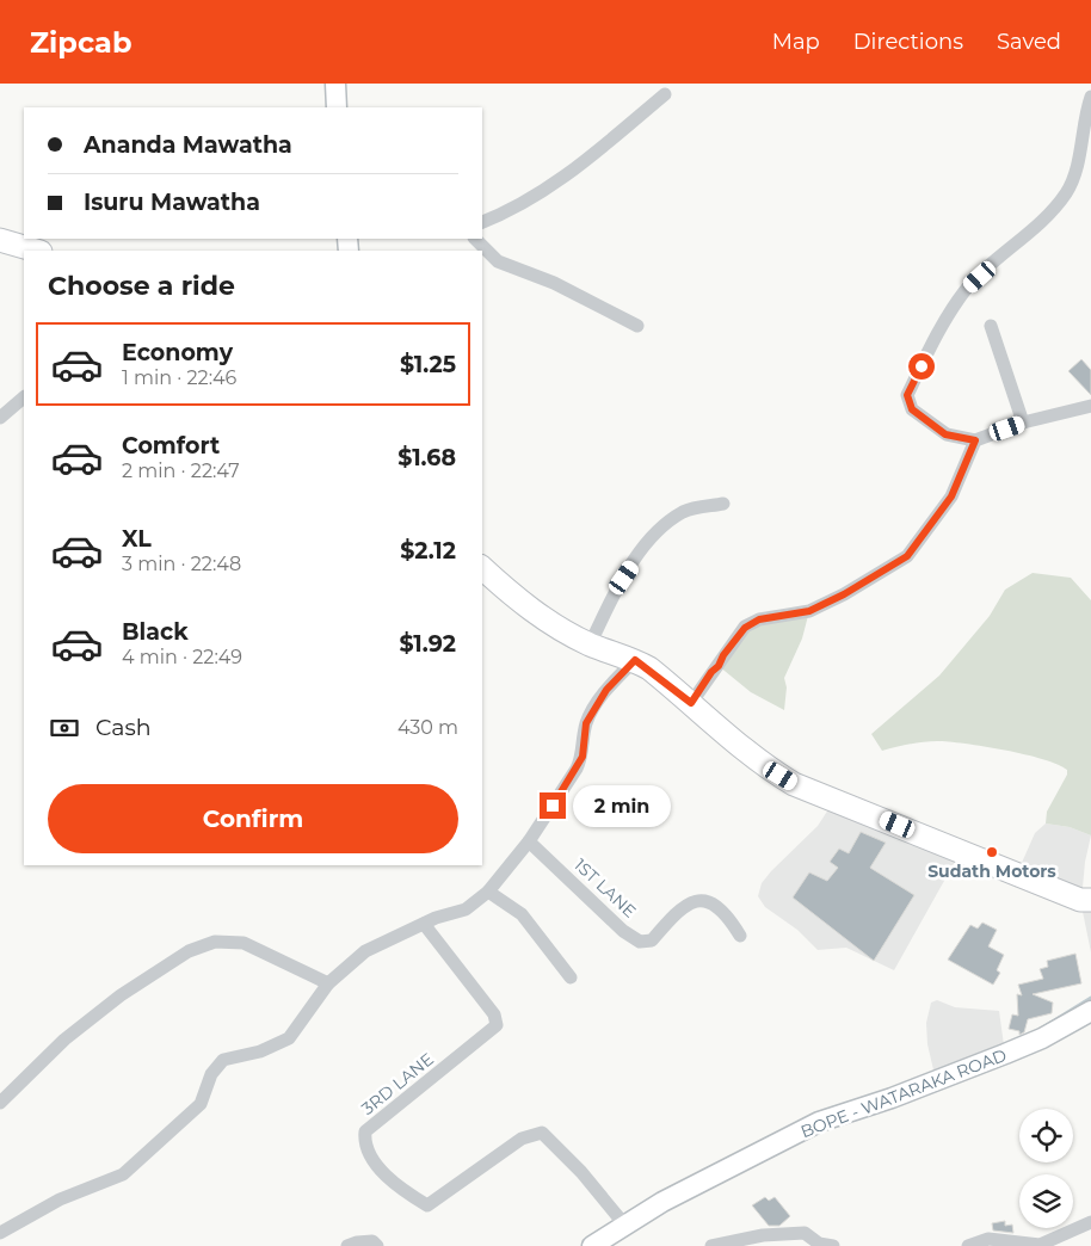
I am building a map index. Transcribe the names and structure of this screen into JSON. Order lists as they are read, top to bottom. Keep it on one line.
{"streets":{"street":["1ST LANE","3RD LANE","BOPE - WATARAKA ROAD"]},"crossings":[["3RD LANE","BOPE - WATARAKA ROAD"]],"places":["Sudath Motors"],"page":{"header":"Zipcab","nav":["Map","Directions","Saved"],"banner":["Ananda Mawatha","Isuru Mawatha"],"heading":"Choose a ride","list":[{"name":"Economy","note":"1 min · 22:46","value":"$1.25"},{"name":"Comfort","note":"2 min · 22:47","value":"$1.68"},{"name":"XL","note":"3 min · 22:48","value":"$2.12"},{"name":"Black","note":"4 min · 22:49","value":"$1.92"}],"pay":["Cash","430 m"],"buttons":"Confirm","bubble":"2 min"}}
